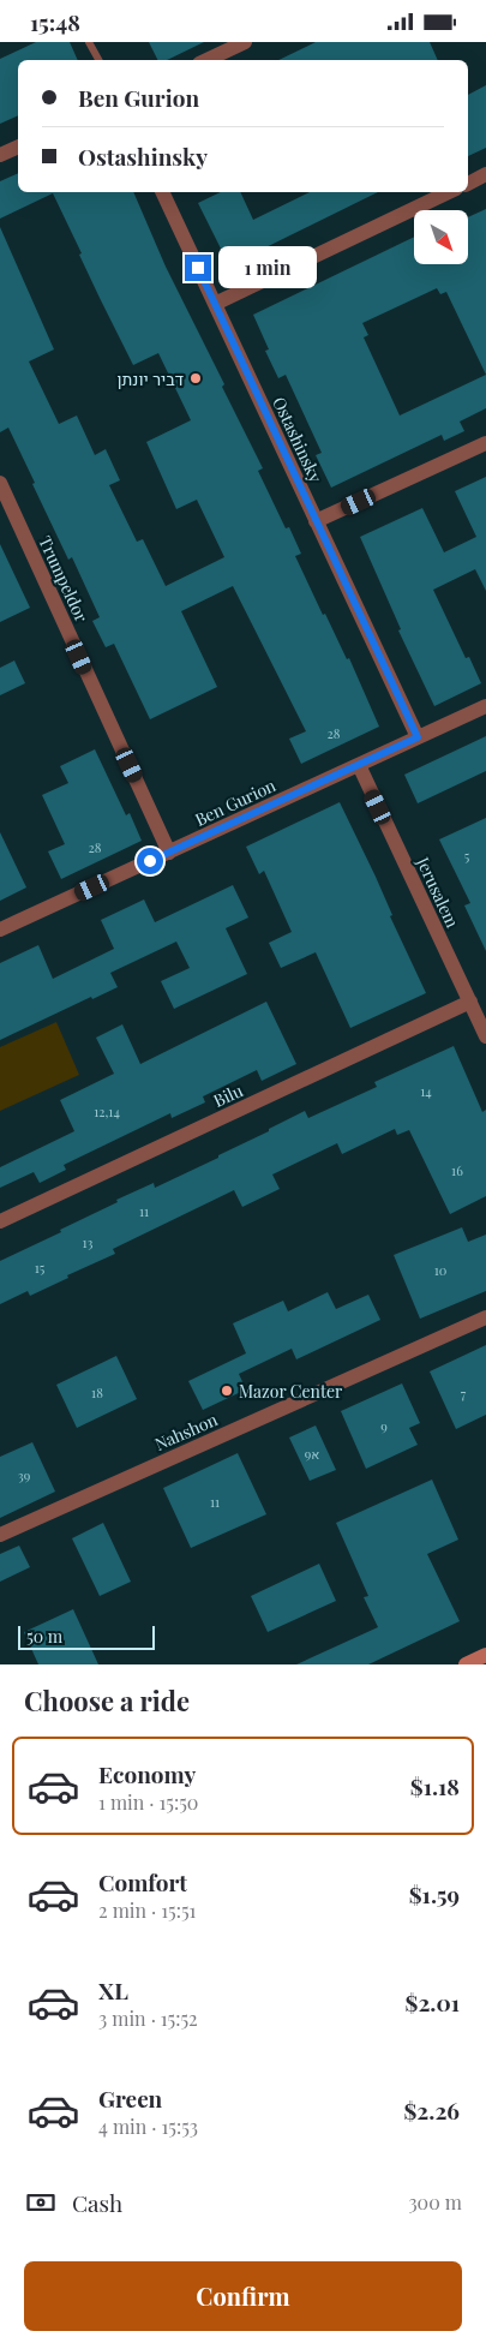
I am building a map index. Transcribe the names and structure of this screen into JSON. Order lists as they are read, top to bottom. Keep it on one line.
{"streets":{"street":["Ostashinsky","Trumpeldor","Ben Gurion","Jerusalem","Bilu","Nahshon"]},"crossings":[["Ostashinsky","Ben Gurion"],["Trumpeldor","Ben Gurion"],["Ben Gurion","Jerusalem"],["Jerusalem","Bilu"]],"places":["דביר יונתן","Mazor Center"],"house_numbers":["28","28","5","14","12,14","16","11","13","15","10","18","7","9","9א","39","11"],"scale_bar":"50 m","north":"bottom right","page":{"status":"15:48","banner":["Ben Gurion","Ostashinsky"],"bubble":"1 min","scale":"50 m","heading":"Choose a ride","list":[{"name":"Economy","note":"1 min · 15:50","value":"$1.18"},{"name":"Comfort","note":"2 min · 15:51","value":"$1.59"},{"name":"XL","note":"3 min · 15:52","value":"$2.01"},{"name":"Green","note":"4 min · 15:53","value":"$2.26"}],"pay":["Cash","300 m"],"buttons":"Confirm"}}
